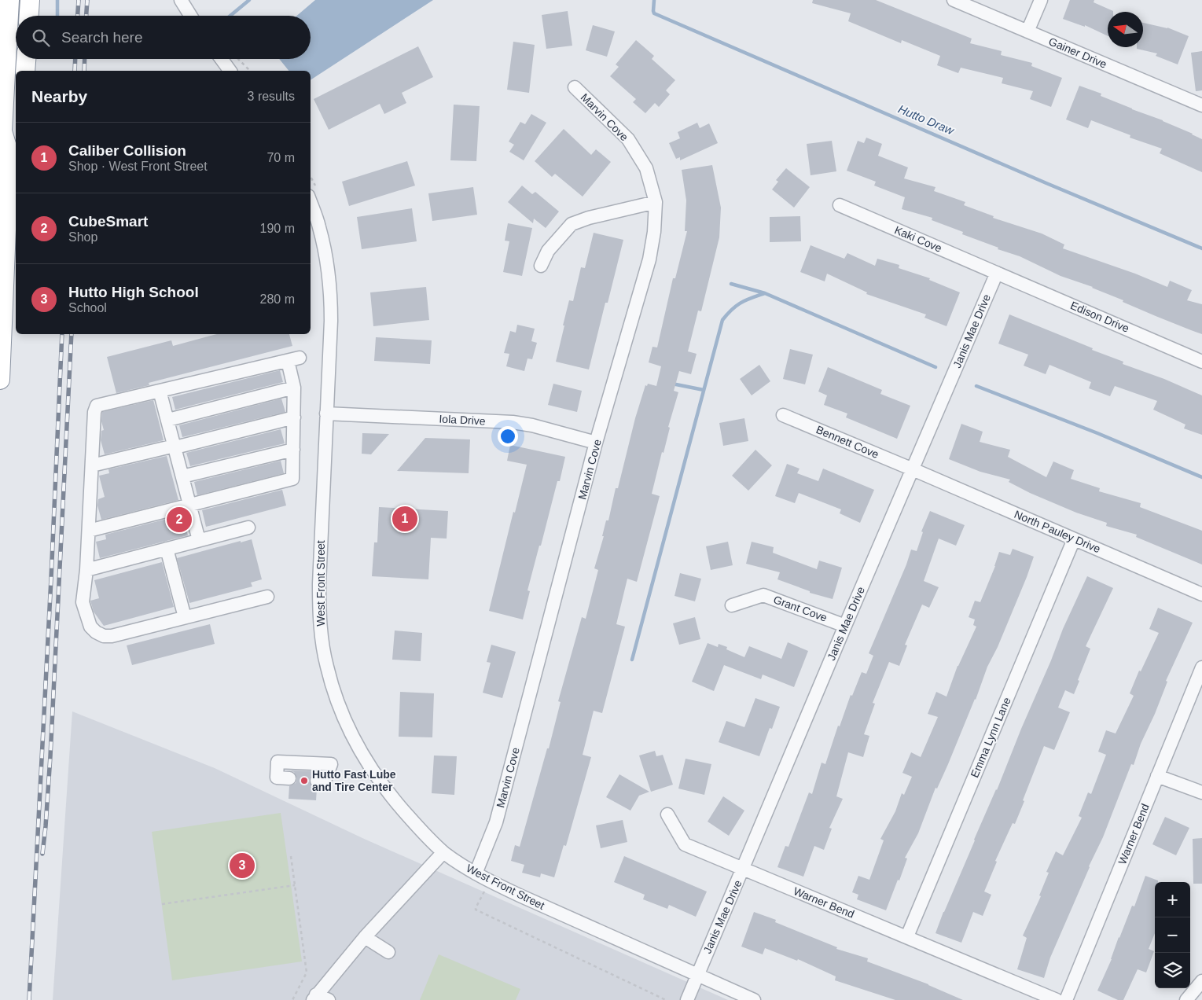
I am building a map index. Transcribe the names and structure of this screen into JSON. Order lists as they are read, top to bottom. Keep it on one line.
{"streets":{"street":["Gainer Drive","Marvin Cove","Kaki Cove","Edison Drive","Janis Mae Drive","Iola Drive","Bennett Cove","North Pauley Drive","West Front Street","Grant Cove","Emma Lynn Lane","Warner Bend"]},"crossings":[["Marvin Cove","Iola Drive"],["Marvin Cove","West Front Street"],["Kaki Cove","Edison Drive"],["Kaki Cove","Janis Mae Drive"],["Edison Drive","Janis Mae Drive"],["Janis Mae Drive","Bennett Cove"],["Janis Mae Drive","North Pauley Drive"],["Janis Mae Drive","West Front Street"],["Janis Mae Drive","Grant Cove"],["Janis Mae Drive","Warner Bend"],["Iola Drive","West Front Street"],["Bennett Cove","North Pauley Drive"],["North Pauley Drive","Emma Lynn Lane"],["Emma Lynn Lane","Warner Bend"]],"water":["Hutto Draw"],"places":["Hutto Fast Lube and Tire Center"],"north":"left","page":{"search":"Search here","heading":["Nearby","3 results"],"list":[{"mark":"1","name":"Caliber Collision","note":"Shop · West Front Street","value":"70 m"},{"mark":"2","name":"CubeSmart","note":"Shop","value":"190 m"},{"mark":"3","name":"Hutto High School","note":"School","value":"280 m"}],"pins":["1","2","3"],"map_buttons":["+","−"]}}
